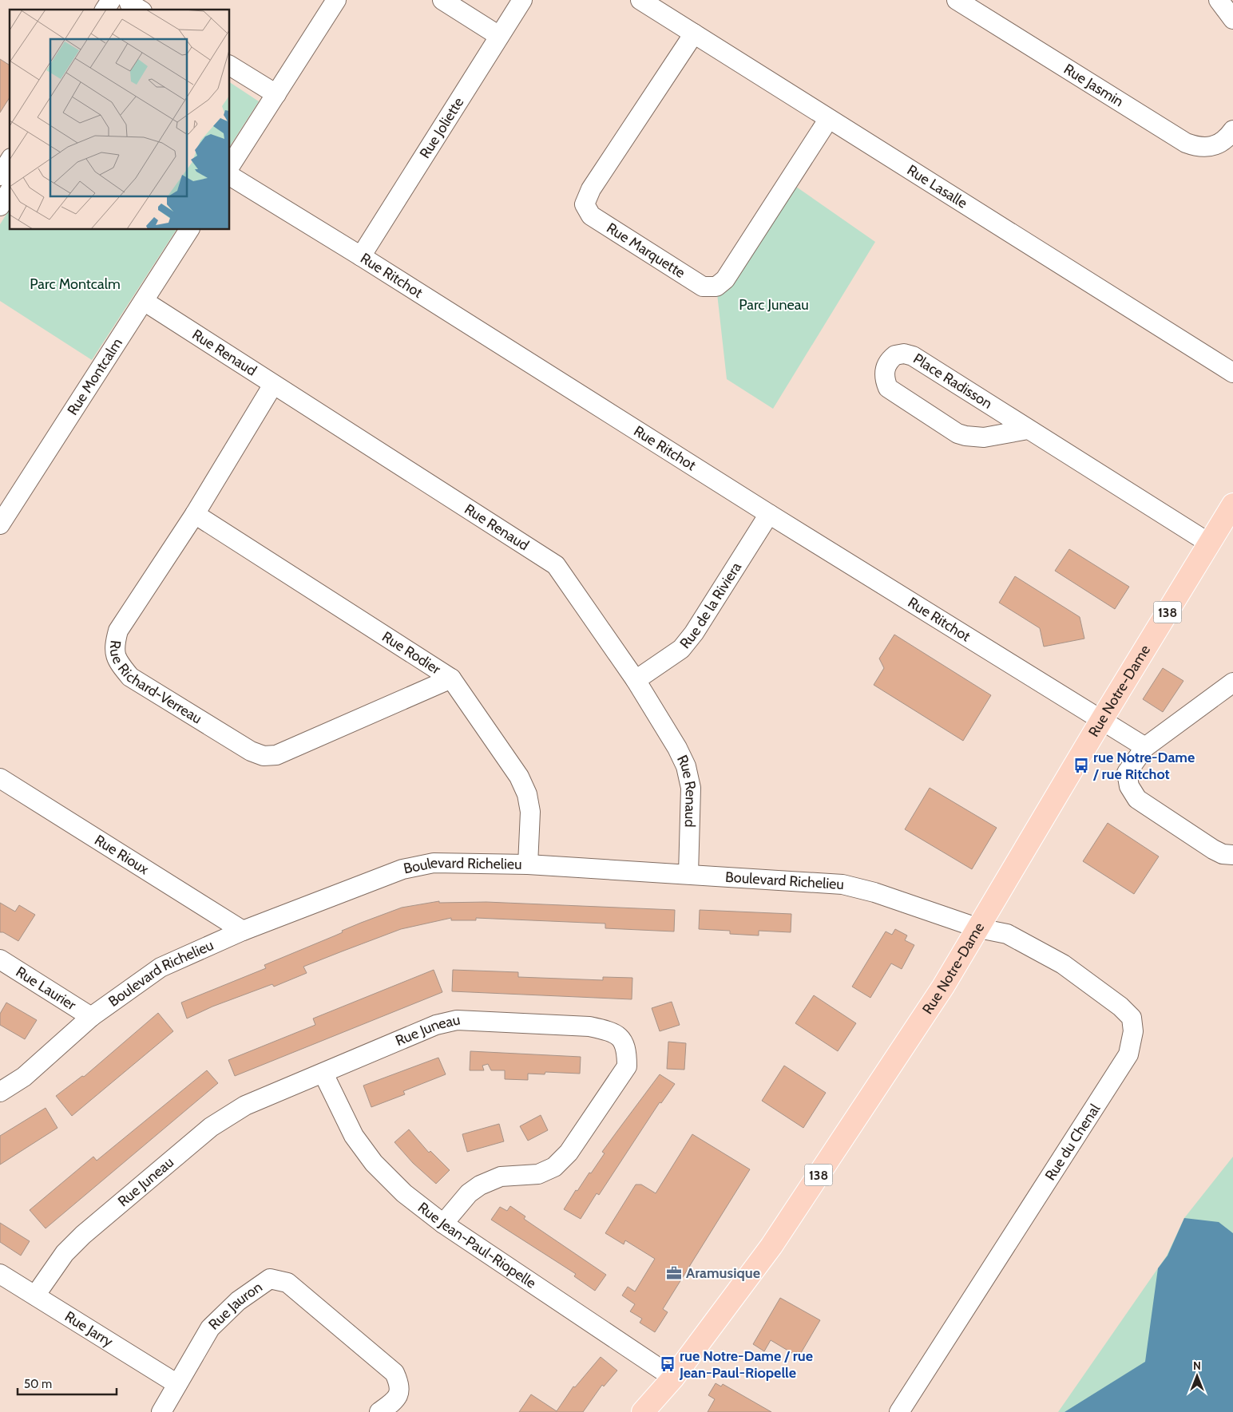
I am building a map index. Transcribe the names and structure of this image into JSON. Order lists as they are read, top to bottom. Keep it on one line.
{"streets":{"main road":["138","Rue Notre-Dame"],"street":["Rue Jasmin","Rue Joliette","Rue Lasalle","Rue Marquette","Rue Ritchot","Rue Renaud","Rue Montcalm","Place Radisson","Rue de la Riviera","Rue Rodier","Rue Richard-Verreau","Rue Rioux","Boulevard Richelieu","Rue Laurier","Rue Juneau","Rue du Chenal","Rue Jean-Paul-Riopelle","Rue Jauron","Rue Jarry"]},"crossings":[["Rue Joliette","Rue Ritchot"],["Rue Lasalle","Rue Marquette"],["Rue Ritchot","Rue de la Riviera"],["Rue Ritchot","Rue Notre-Dame"],["Rue Renaud","Rue Montcalm"],["Rue Renaud","Rue de la Riviera"],["Rue Renaud","Rue Richard-Verreau"],["Rue Renaud","Boulevard Richelieu"],["Place Radisson","Rue Notre-Dame"],["Rue Rodier","Rue Richard-Verreau"],["Rue Rodier","Boulevard Richelieu"],["Rue Notre-Dame","Boulevard Richelieu"],["Rue Notre-Dame","Rue du Chenal"],["Rue Notre-Dame","Rue Jean-Paul-Riopelle"],["Rue Rioux","Boulevard Richelieu"],["Boulevard Richelieu","Rue Laurier"],["Boulevard Richelieu","Rue du Chenal"],["Rue Juneau","Rue Jean-Paul-Riopelle"],["Rue Juneau","Rue Jarry"],["Rue Jauron","Rue Jarry"]],"parks":["Parc Montcalm","Parc Juneau"],"places":{"bus stop":["rue Notre-Dame / rue Ritchot","rue Notre-Dame / rue Jean-Paul-Riopelle"],"office":["Aramusique"]},"scale_bar":"50 m","north":"top"}
